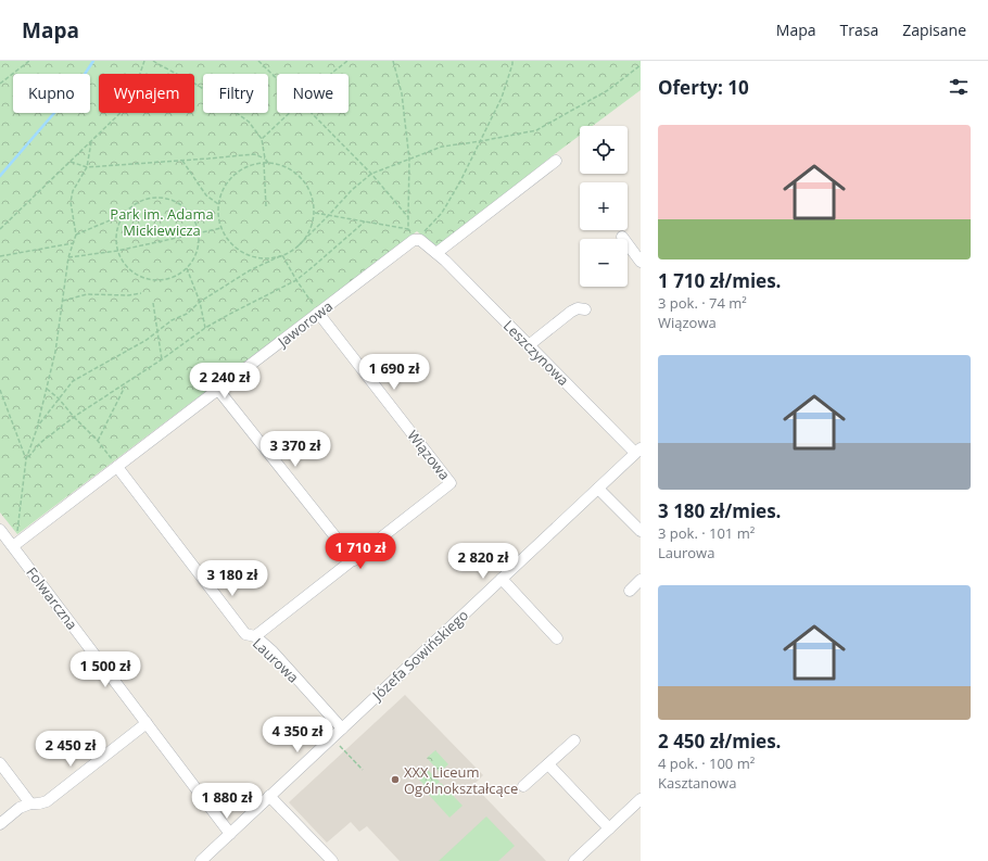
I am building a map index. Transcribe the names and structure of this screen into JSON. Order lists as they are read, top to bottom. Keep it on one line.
{"streets":{"street":["Jaworowa","Leszczynowa","Wiązowa","Folwarczna","Józefa Sowińskiego","Laurowa"]},"crossings":[["Jaworowa","Wiązowa"],["Jaworowa","Folwarczna"],["Jaworowa","Laurowa"],["Leszczynowa","Józefa Sowińskiego"],["Wiązowa","Laurowa"],["Folwarczna","Józefa Sowińskiego"],["Józefa Sowińskiego","Laurowa"]],"parks":["Park im. Adama Mickiewicza"],"places":["XXX Liceum Ogólnokształcące"],"page":{"header":"Mapa","nav":["Mapa","Trasa","Zapisane"],"heading":"Oferty: 10","chip":["Kupno","Wynajem","Filtry","Nowe"],"list":[{"name":"1 710 zł/mies.","note":"3 pok. · 74 m² · Wiązowa"},{"name":"3 180 zł/mies.","note":"3 pok. · 101 m² · Laurowa"},{"name":"2 450 zł/mies.","note":"4 pok. · 100 m² · Kasztanowa"}],"map_buttons":["+","−"],"price":["1 690 zł","2 240 zł","3 370 zł","1 710 zł","2 820 zł","3 180 zł","1 500 zł","4 350 zł","2 450 zł","1 880 zł"]}}
